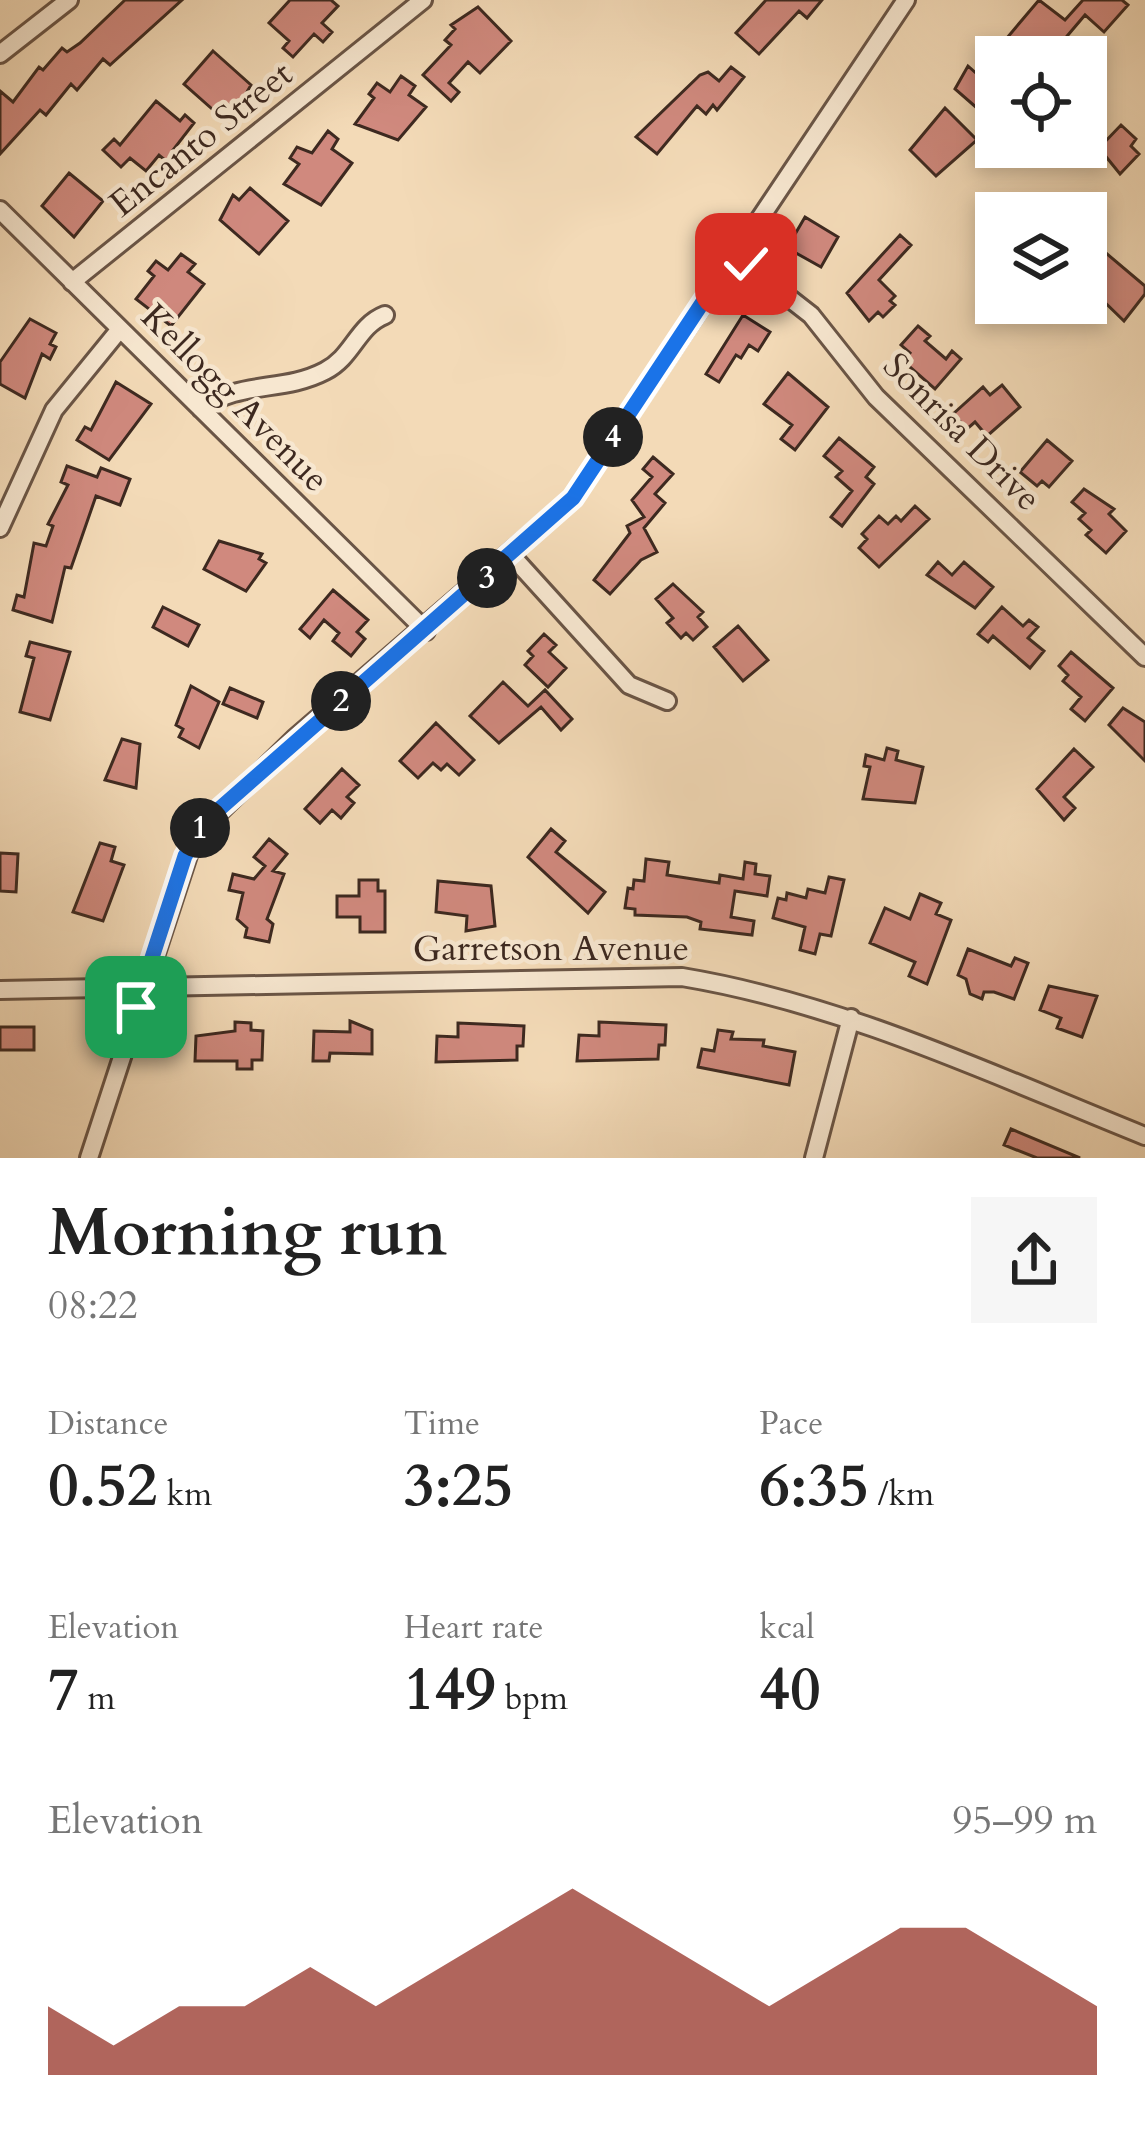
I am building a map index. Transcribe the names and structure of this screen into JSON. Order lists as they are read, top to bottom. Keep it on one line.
{"streets":{"street":["Encanto Street","Kellogg Avenue","Sonrisa Drive","Garretson Avenue"]},"crossings":[["Encanto Street","Kellogg Avenue"]],"page":{"pins":["4","3","2","1"],"heading":["Morning run","08:22"],"stats":[["Distance","0.52 km"],["Time","3:25"],["Pace","6:35 /km"],["Elevation","7 m"],["Heart rate","149 bpm"],["kcal","40"]],"chart":["Elevation","95–99 m"]}}
